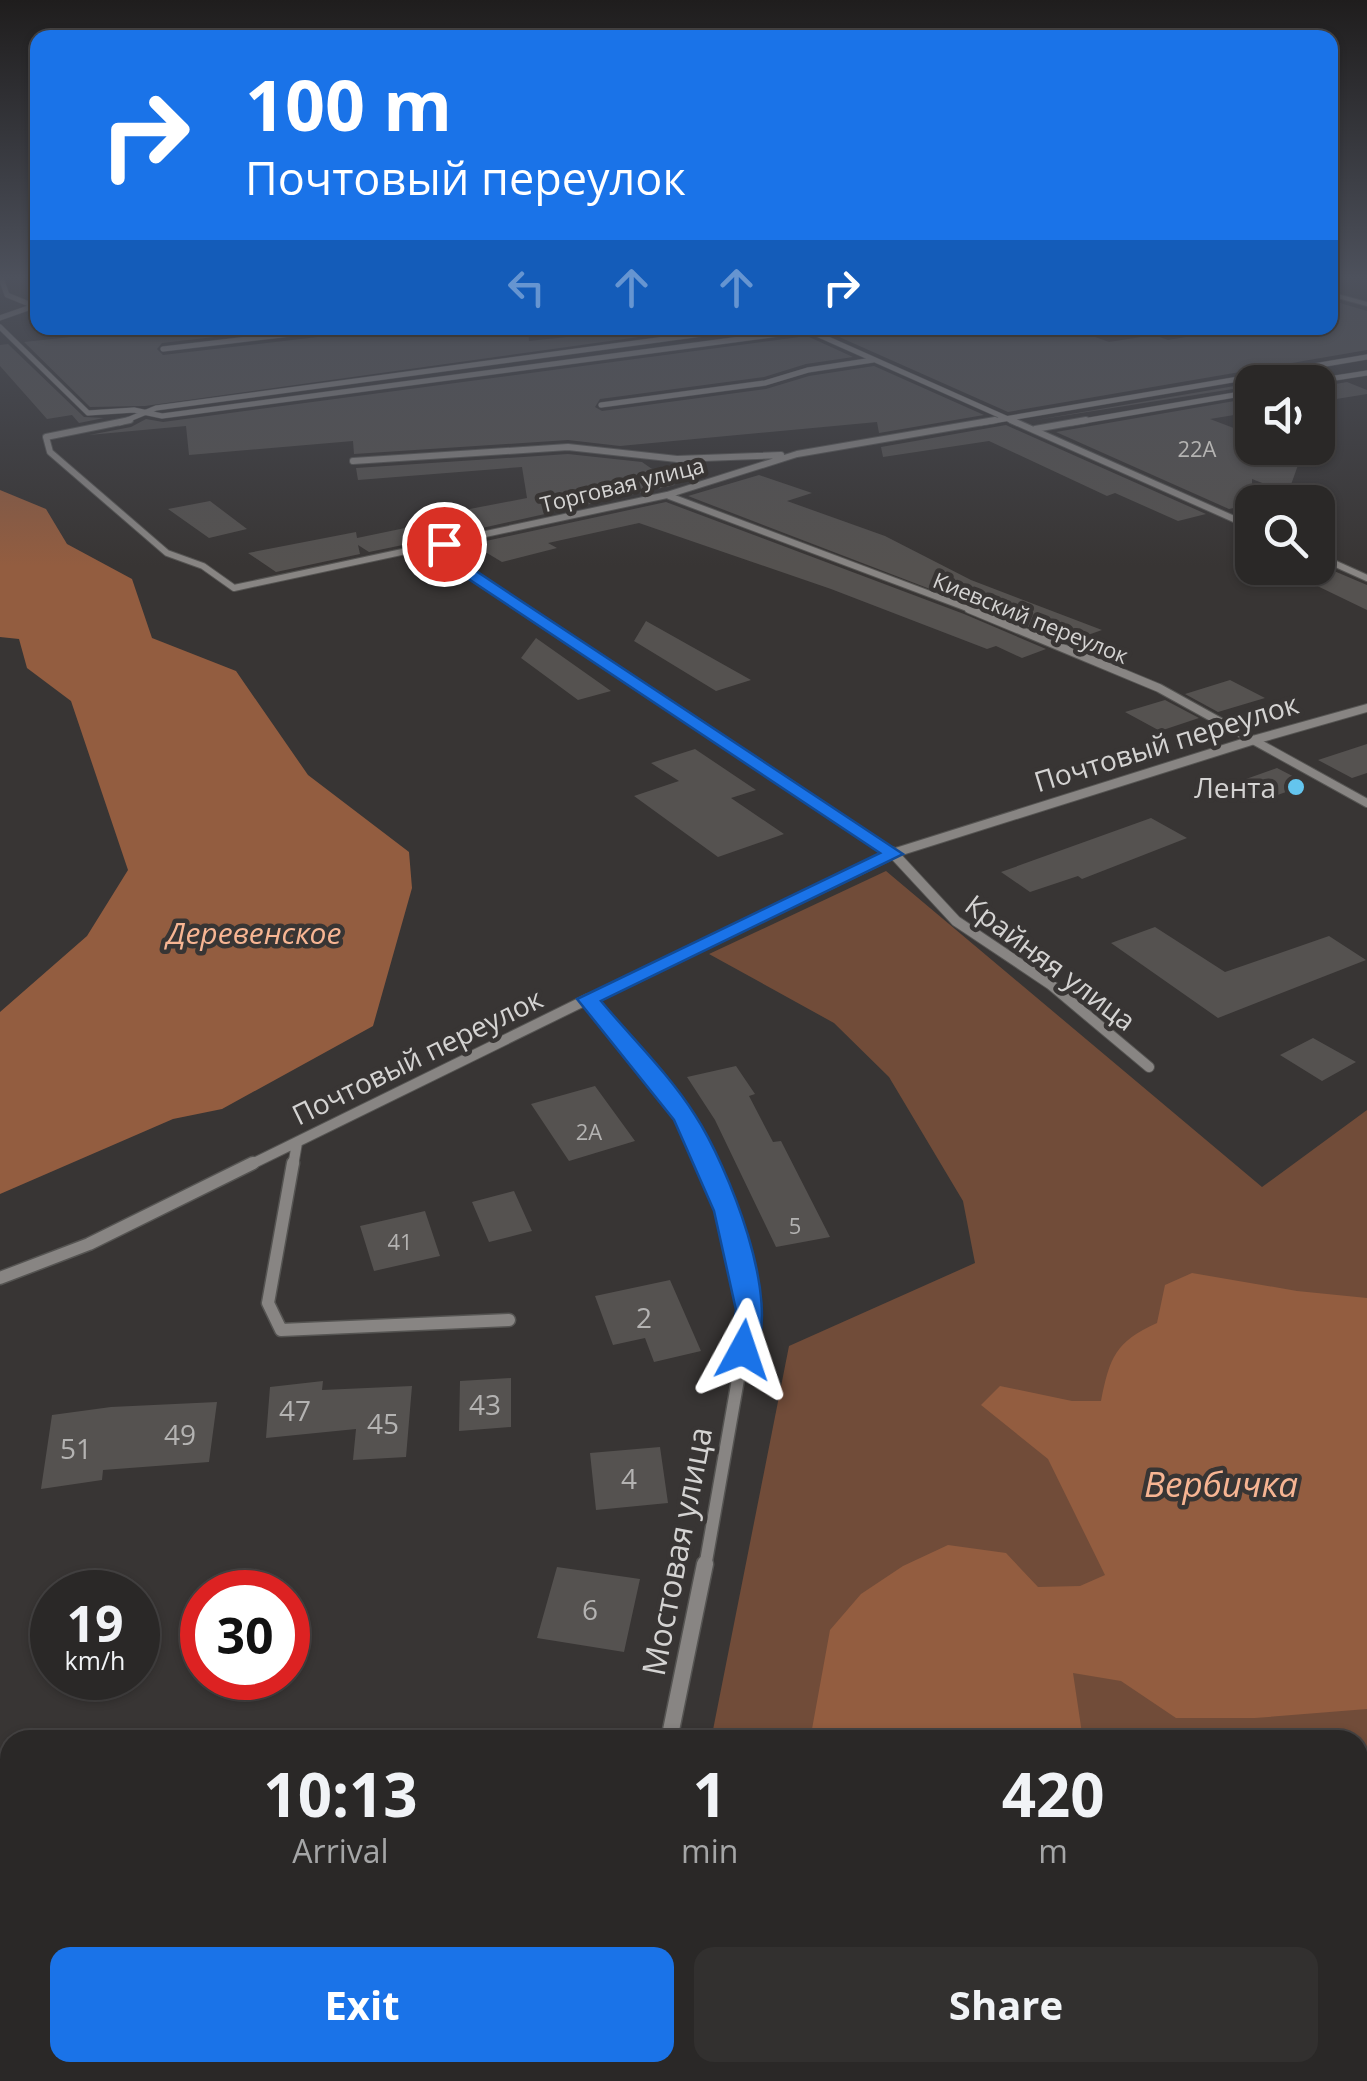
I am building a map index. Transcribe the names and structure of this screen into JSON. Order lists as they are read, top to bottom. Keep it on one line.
{"streets":{"street":["Торговая улица","Киевский переулок","Почтовый переулок","Крайняя улица","Мостовая улица"]},"crossings":[["Торговая улица","Киевский переулок"],["Торговая улица","Крайняя улица"],["Киевский переулок","Почтовый переулок"],["Почтовый переулок","Крайняя улица"],["Почтовый переулок","Мостовая улица"]],"water":["Деревенское","Вербичка"],"places":["Лента"],"house_numbers":["22А","2А","5","41","2","43","47","45","49","51","4","6"],"page":{"turn":["100 m","Почтовый переулок"],"speed":"19 km/h","limit":"30","eta":["10:13","Arrival","1","min","420","m"],"buttons":["Exit","Share"]}}
